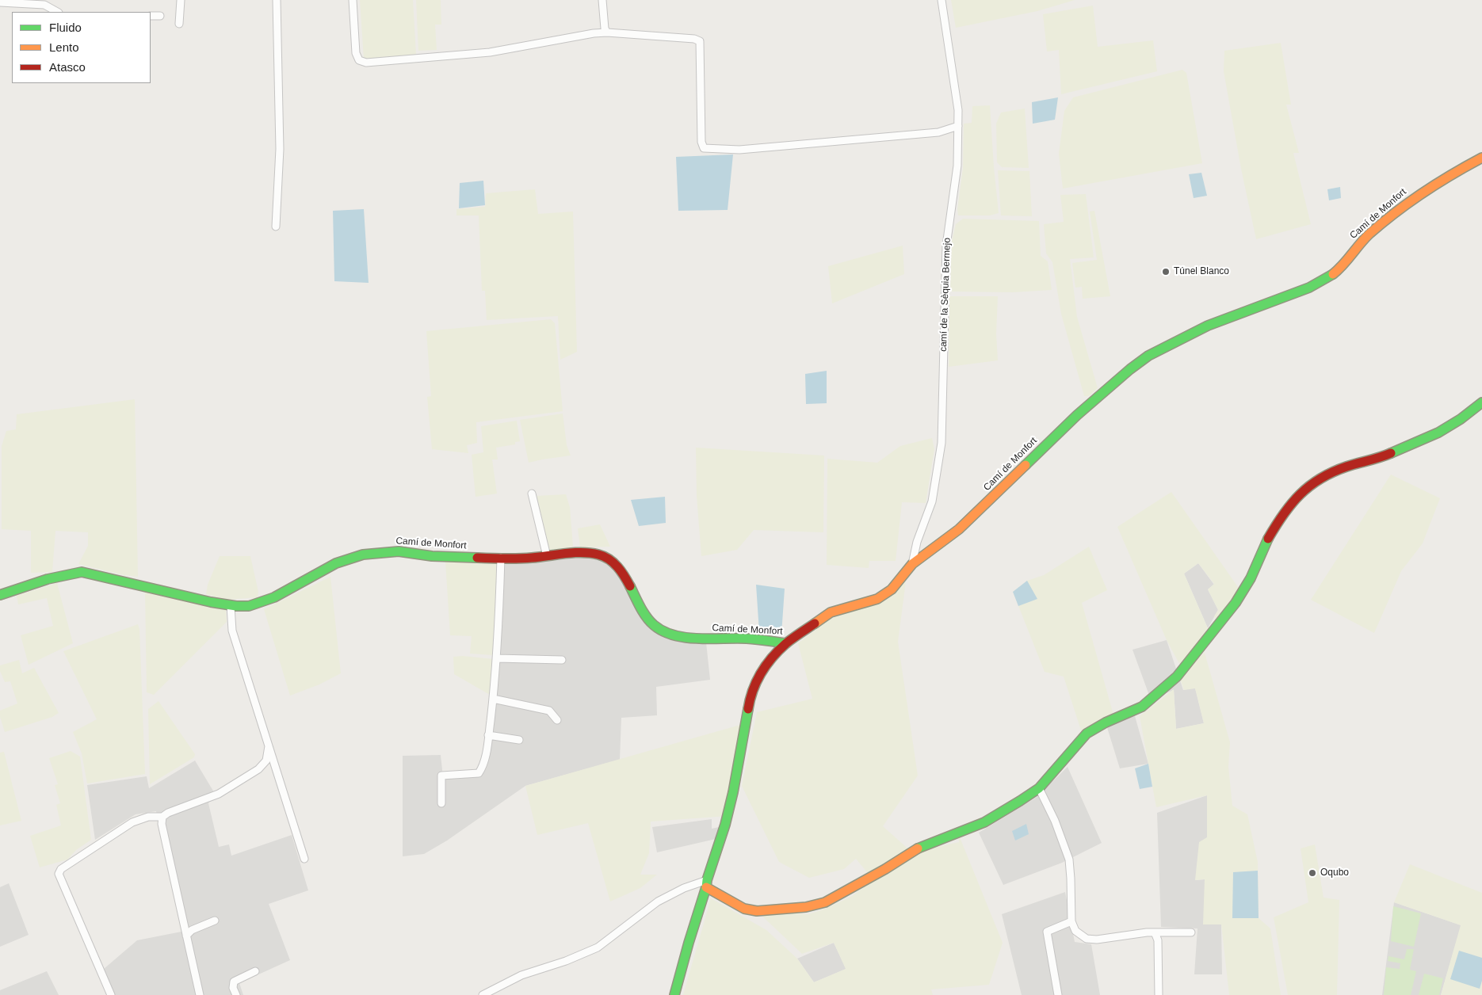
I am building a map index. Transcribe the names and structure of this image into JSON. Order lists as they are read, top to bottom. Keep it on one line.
{"streets":{"street":["Camí de Monfort","camí de la Sèquia Bermejo"]},"crossings":[["Camí de Monfort","camí de la Sèquia Bermejo"]],"places":["Túnel Blanco","Oqubo"],"legend":["Fluido","Lento","Atasco"]}
